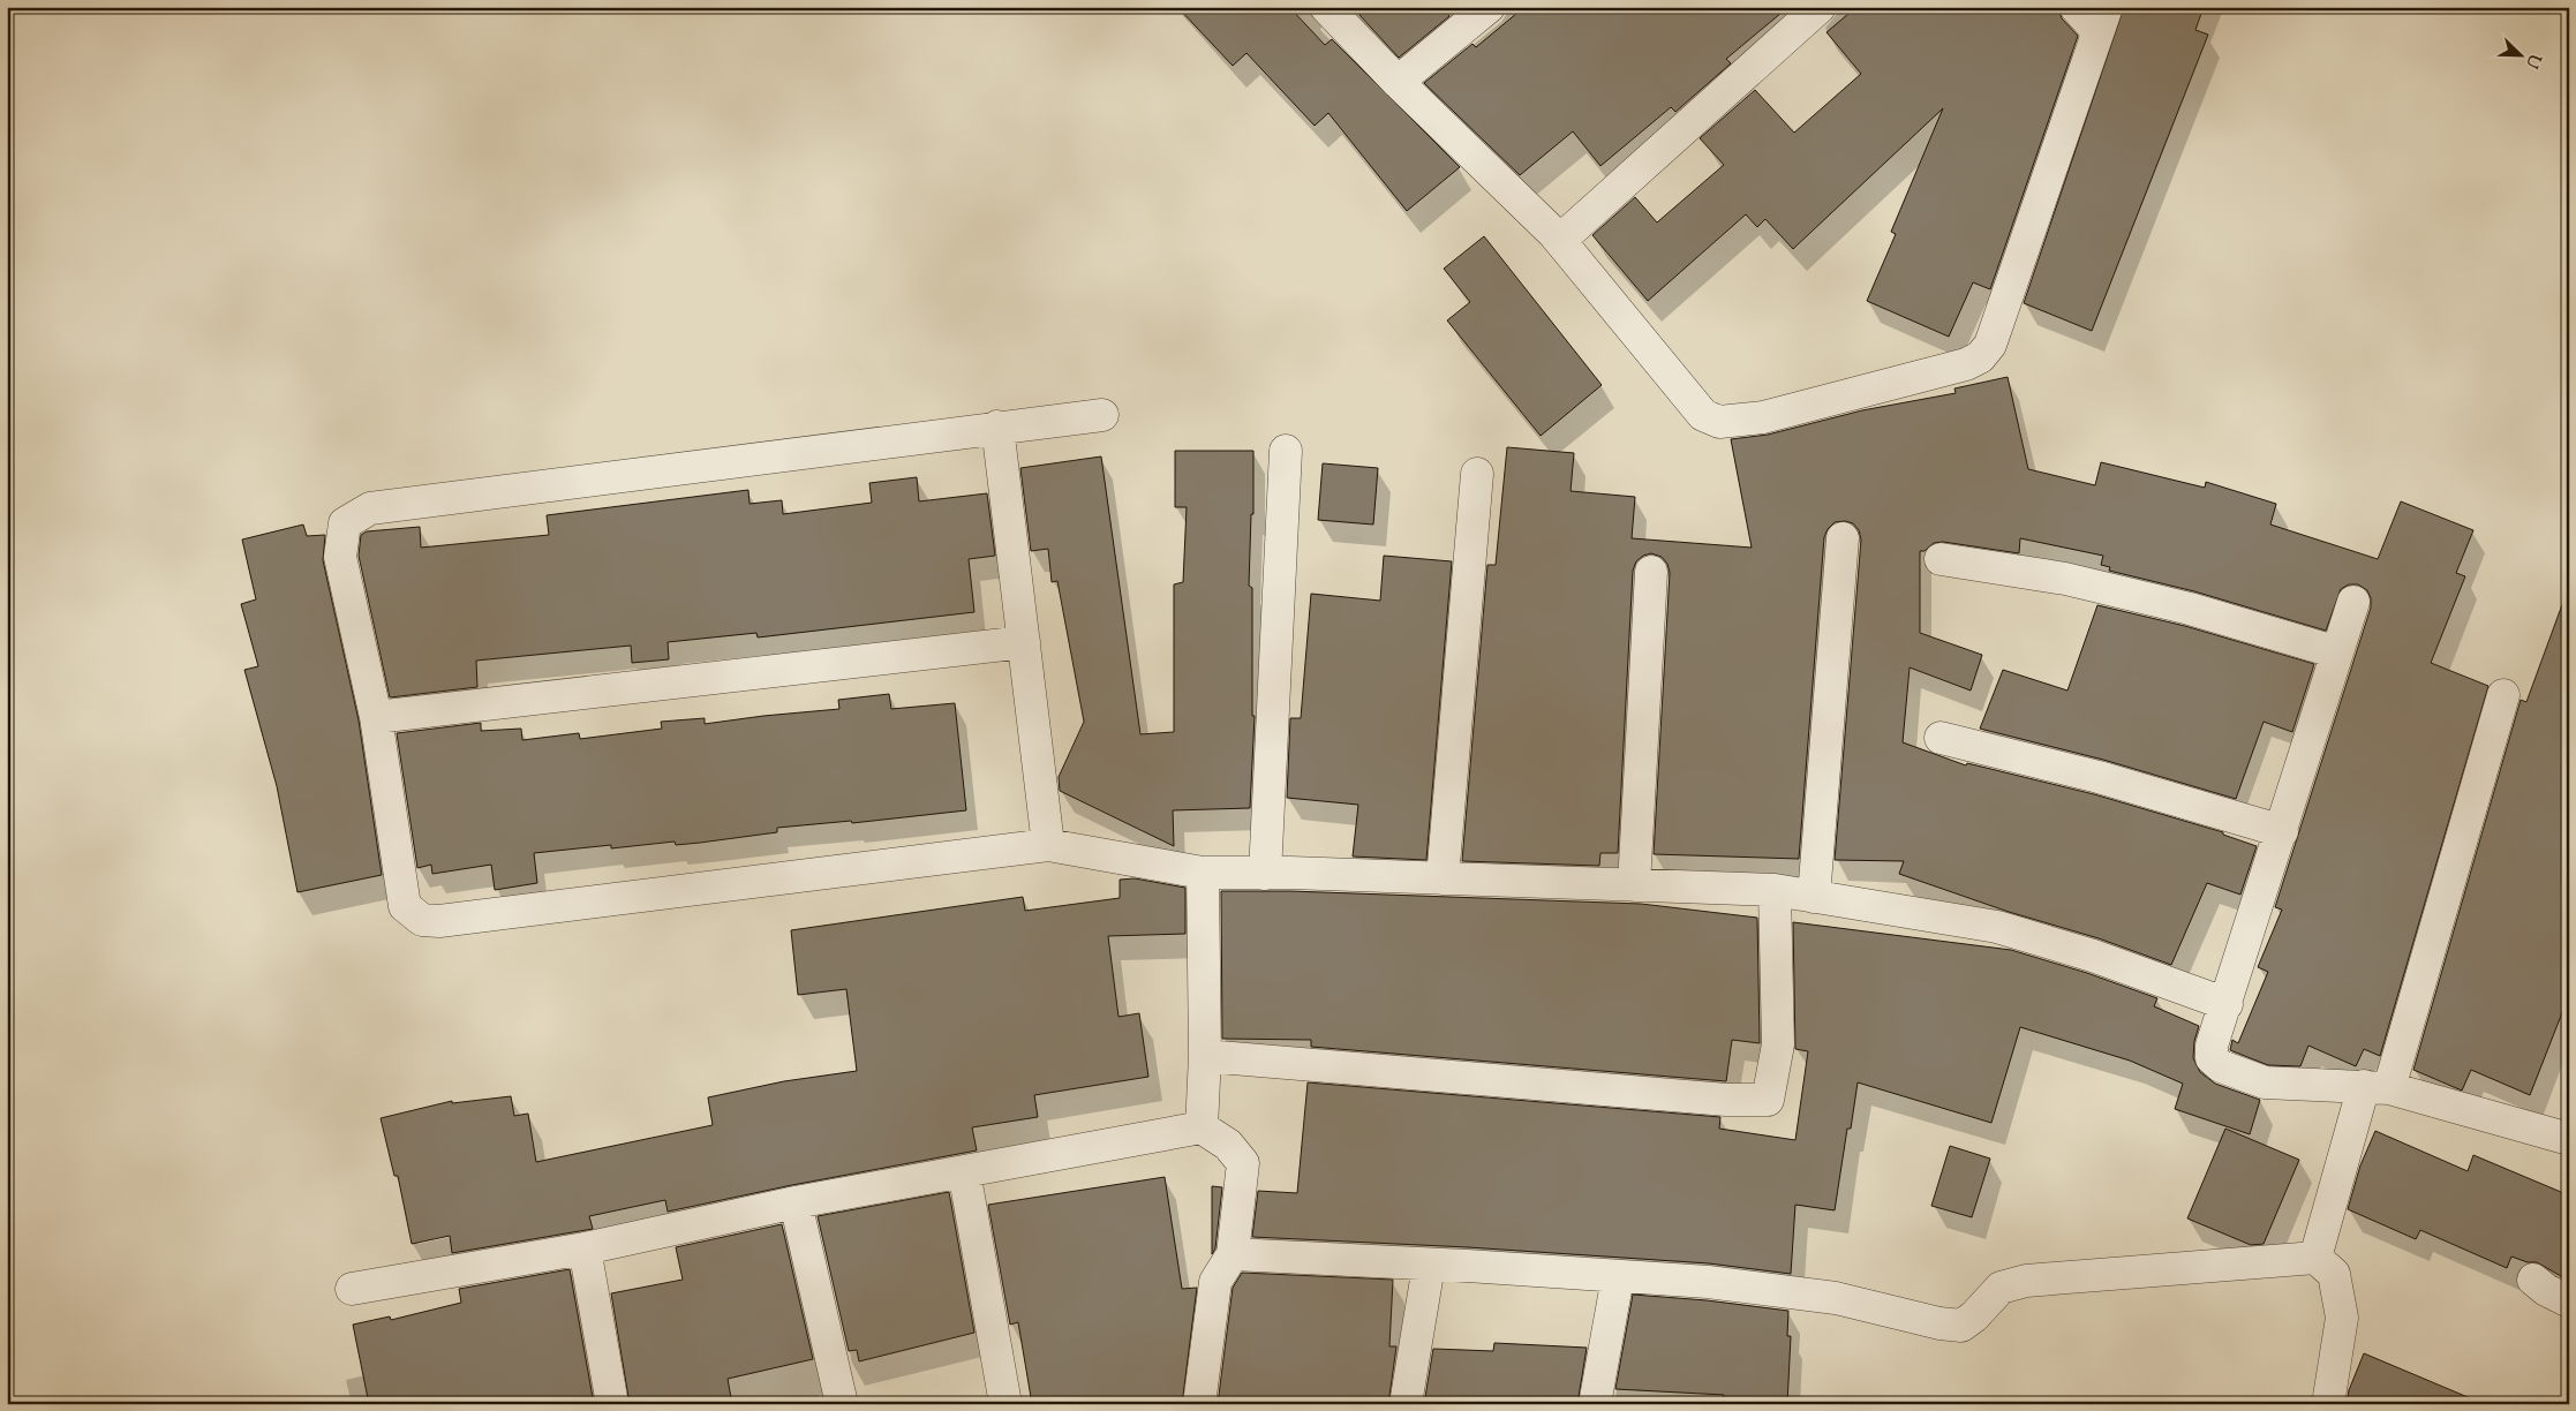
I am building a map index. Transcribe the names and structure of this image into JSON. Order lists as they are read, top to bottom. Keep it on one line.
{"north":"bottom right"}
